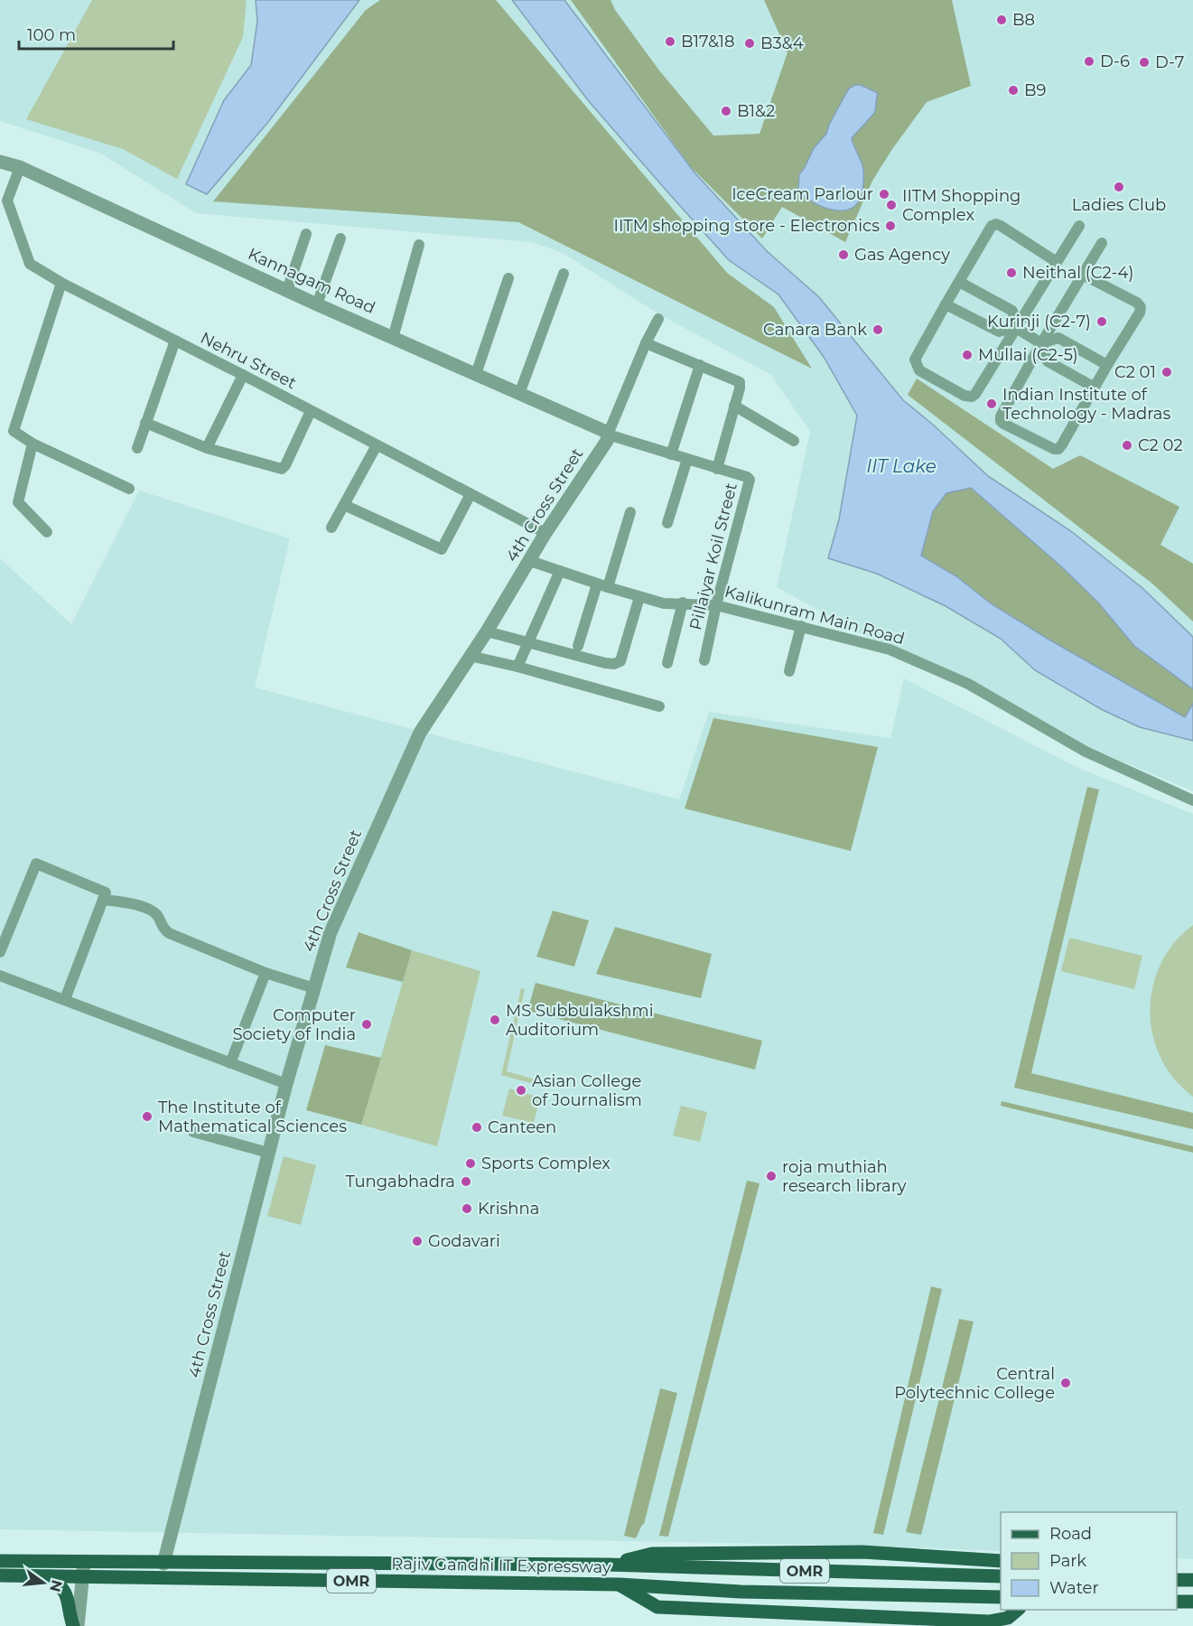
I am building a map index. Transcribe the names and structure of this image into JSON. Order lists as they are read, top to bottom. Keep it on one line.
{"streets":{"main road":["Rajiv Gandhi IT Expressway","OMR"],"street":["Kannagam Road","Nehru Street","4th Cross Street","Pillaiyar Koil Street","Kalikunram Main Road"]},"crossings":[["Kannagam Road","Nehru Street"],["Kannagam Road","4th Cross Street"],["Kannagam Road","Pillaiyar Koil Street"],["Nehru Street","4th Cross Street"],["4th Cross Street","Pillaiyar Koil Street"],["4th Cross Street","Kalikunram Main Road"],["4th Cross Street","Rajiv Gandhi IT Expressway"],["Pillaiyar Koil Street","Kalikunram Main Road"]],"water":["IIT Lake"],"places":["B8","B17&18","B3&4","D-6","D-7","B9","B1&2","Ladies Club","IceCream Parlour","IITM Shopping Complex","IITM shopping store - Electronics","Gas Agency","Neithal (C2-4)","Kurinji (C2-7)","Canara Bank","Mullai (C2-5)","C2 01","Indian Institute of Technology - Madras","C2 02","MS Subbulakshmi Auditorium","Computer Society of India","Asian College of Journalism","The Institute of Mathematical Sciences","Canteen","Sports Complex","roja muthiah research library","Tungabhadra","Krishna","Godavari","Central Polytechnic College"],"legend":["Road","Park","Water"],"scale_bar":"100 m","north":"right"}
